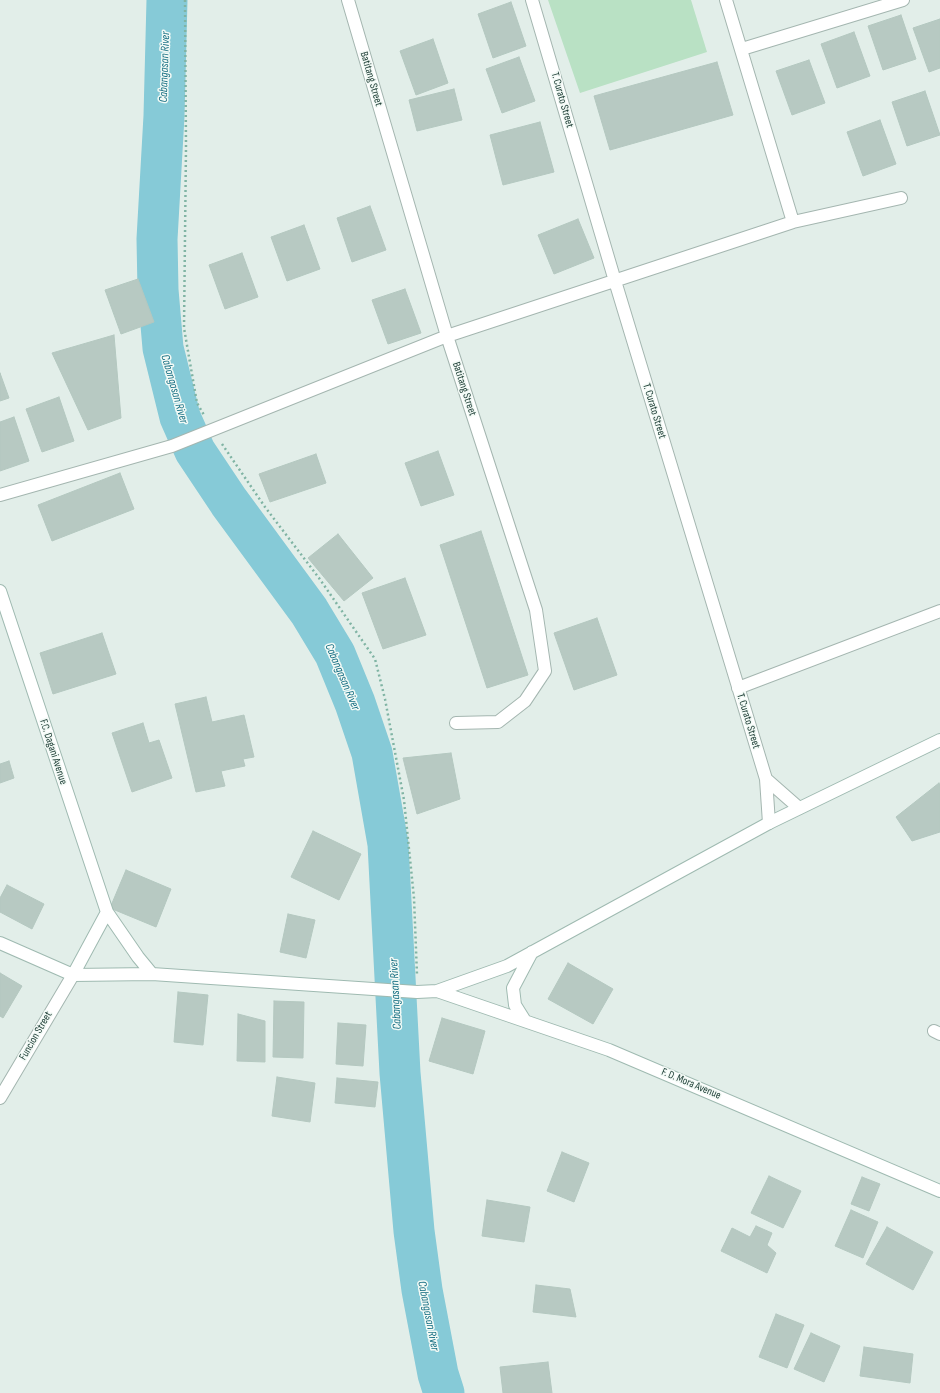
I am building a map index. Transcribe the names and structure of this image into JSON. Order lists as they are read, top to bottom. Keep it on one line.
{"streets":{"street":["Batitang Street","T. Curato Street","F.C. Dagani Avenue","Funcion Street","F. D. Mora Avenue"]},"crossings":[["F.C. Dagani Avenue","Funcion Street"]],"water":["Cabangasan River"]}
